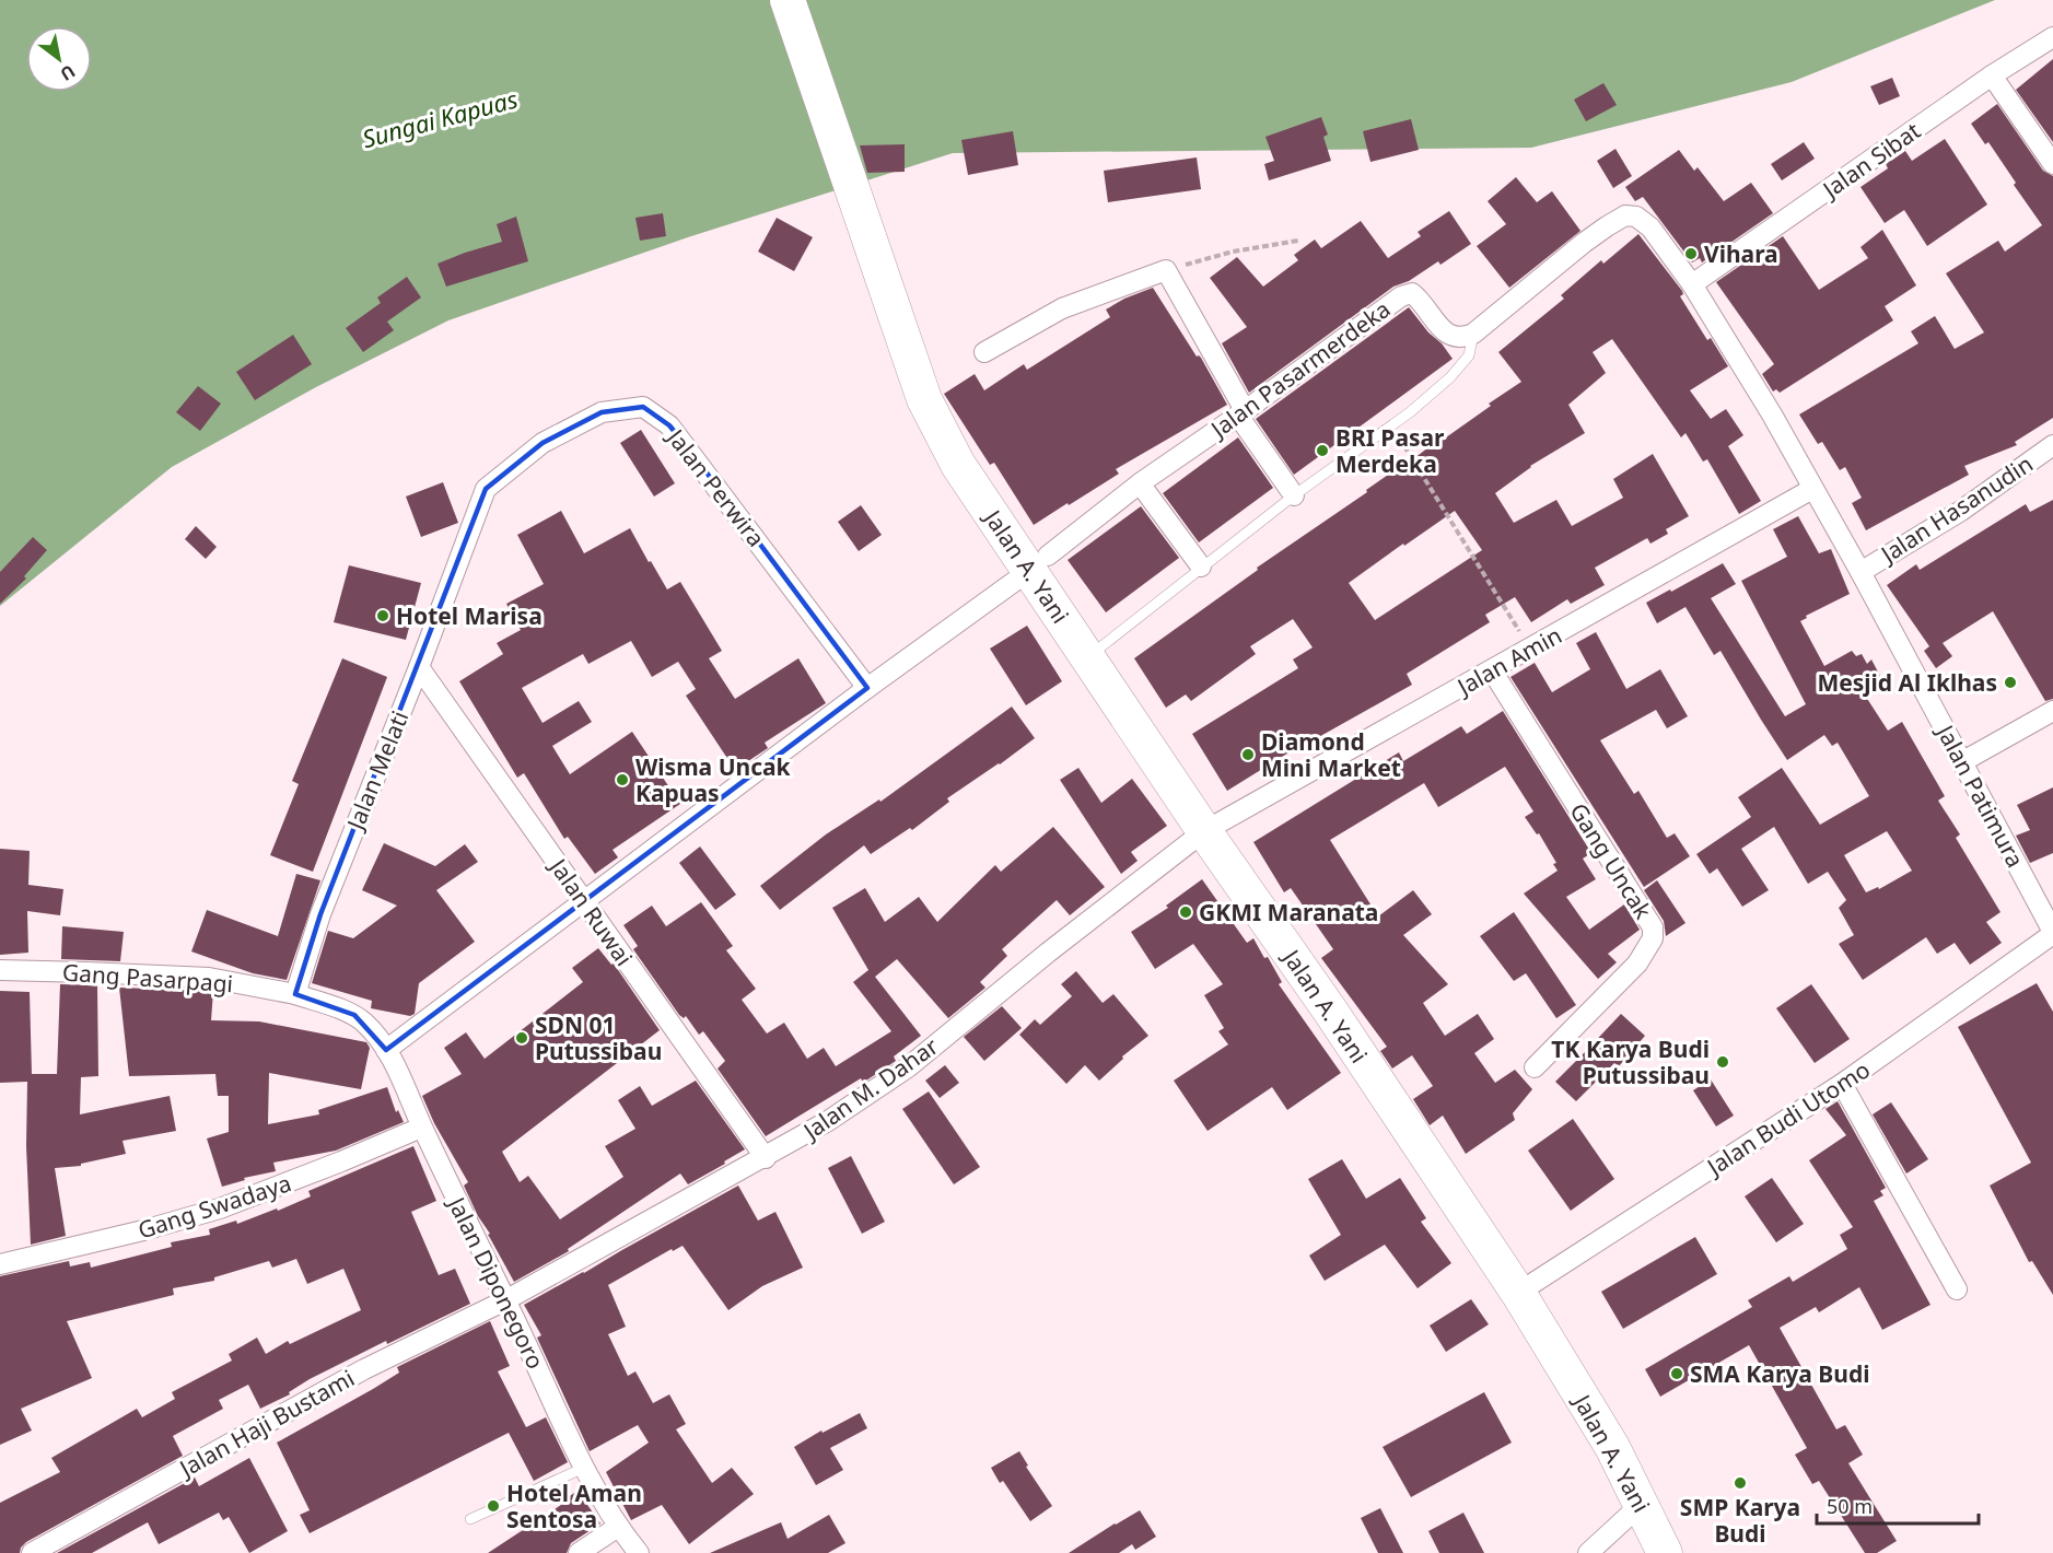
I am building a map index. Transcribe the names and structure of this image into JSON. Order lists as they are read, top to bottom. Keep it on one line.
{"streets":{"highway":["Jalan A. Yani"],"street":["Jalan Sibat","Jalan Pasarmerdeka","Jalan Perwira","Jalan Hasanudin","Jalan Amin","Jalan Melati","Jalan Patimura","Gang Uncak","Jalan Ruwai","Gang Pasarpagi","Jalan M. Dahar","Jalan Budi Utomo","Gang Swadaya","Jalan Diponegoro","Jalan Haji Bustami"]},"crossings":[["Jalan Perwira","Jalan Melati"],["Jalan Hasanudin","Jalan Patimura"],["Jalan A. Yani","Jalan Amin"],["Jalan A. Yani","Jalan M. Dahar"],["Jalan A. Yani","Jalan Budi Utomo"],["Jalan Amin","Jalan Patimura"],["Jalan Amin","Gang Uncak"],["Jalan Amin","Jalan M. Dahar"],["Jalan Melati","Jalan Ruwai"],["Jalan Melati","Gang Pasarpagi"],["Jalan Melati","Jalan Diponegoro"],["Jalan Patimura","Jalan Budi Utomo"],["Jalan Ruwai","Jalan M. Dahar"],["Gang Pasarpagi","Jalan Diponegoro"],["Jalan M. Dahar","Jalan Diponegoro"],["Jalan M. Dahar","Jalan Haji Bustami"],["Gang Swadaya","Jalan Diponegoro"],["Jalan Diponegoro","Jalan Haji Bustami"]],"water":["Sungai Kapuas"],"places":["Vihara","BRI Pasar Merdeka","Hotel Marisa","Mesjid Al Iklhas","Diamond Mini Market","Wisma Uncak Kapuas","GKMI Maranata","SDN 01 Putussibau","TK Karya Budi Putussibau","SMA Karya Budi","SMP Karya Budi","Hotel Aman Sentosa"],"scale_bar":"50 m","north":"bottom right"}
